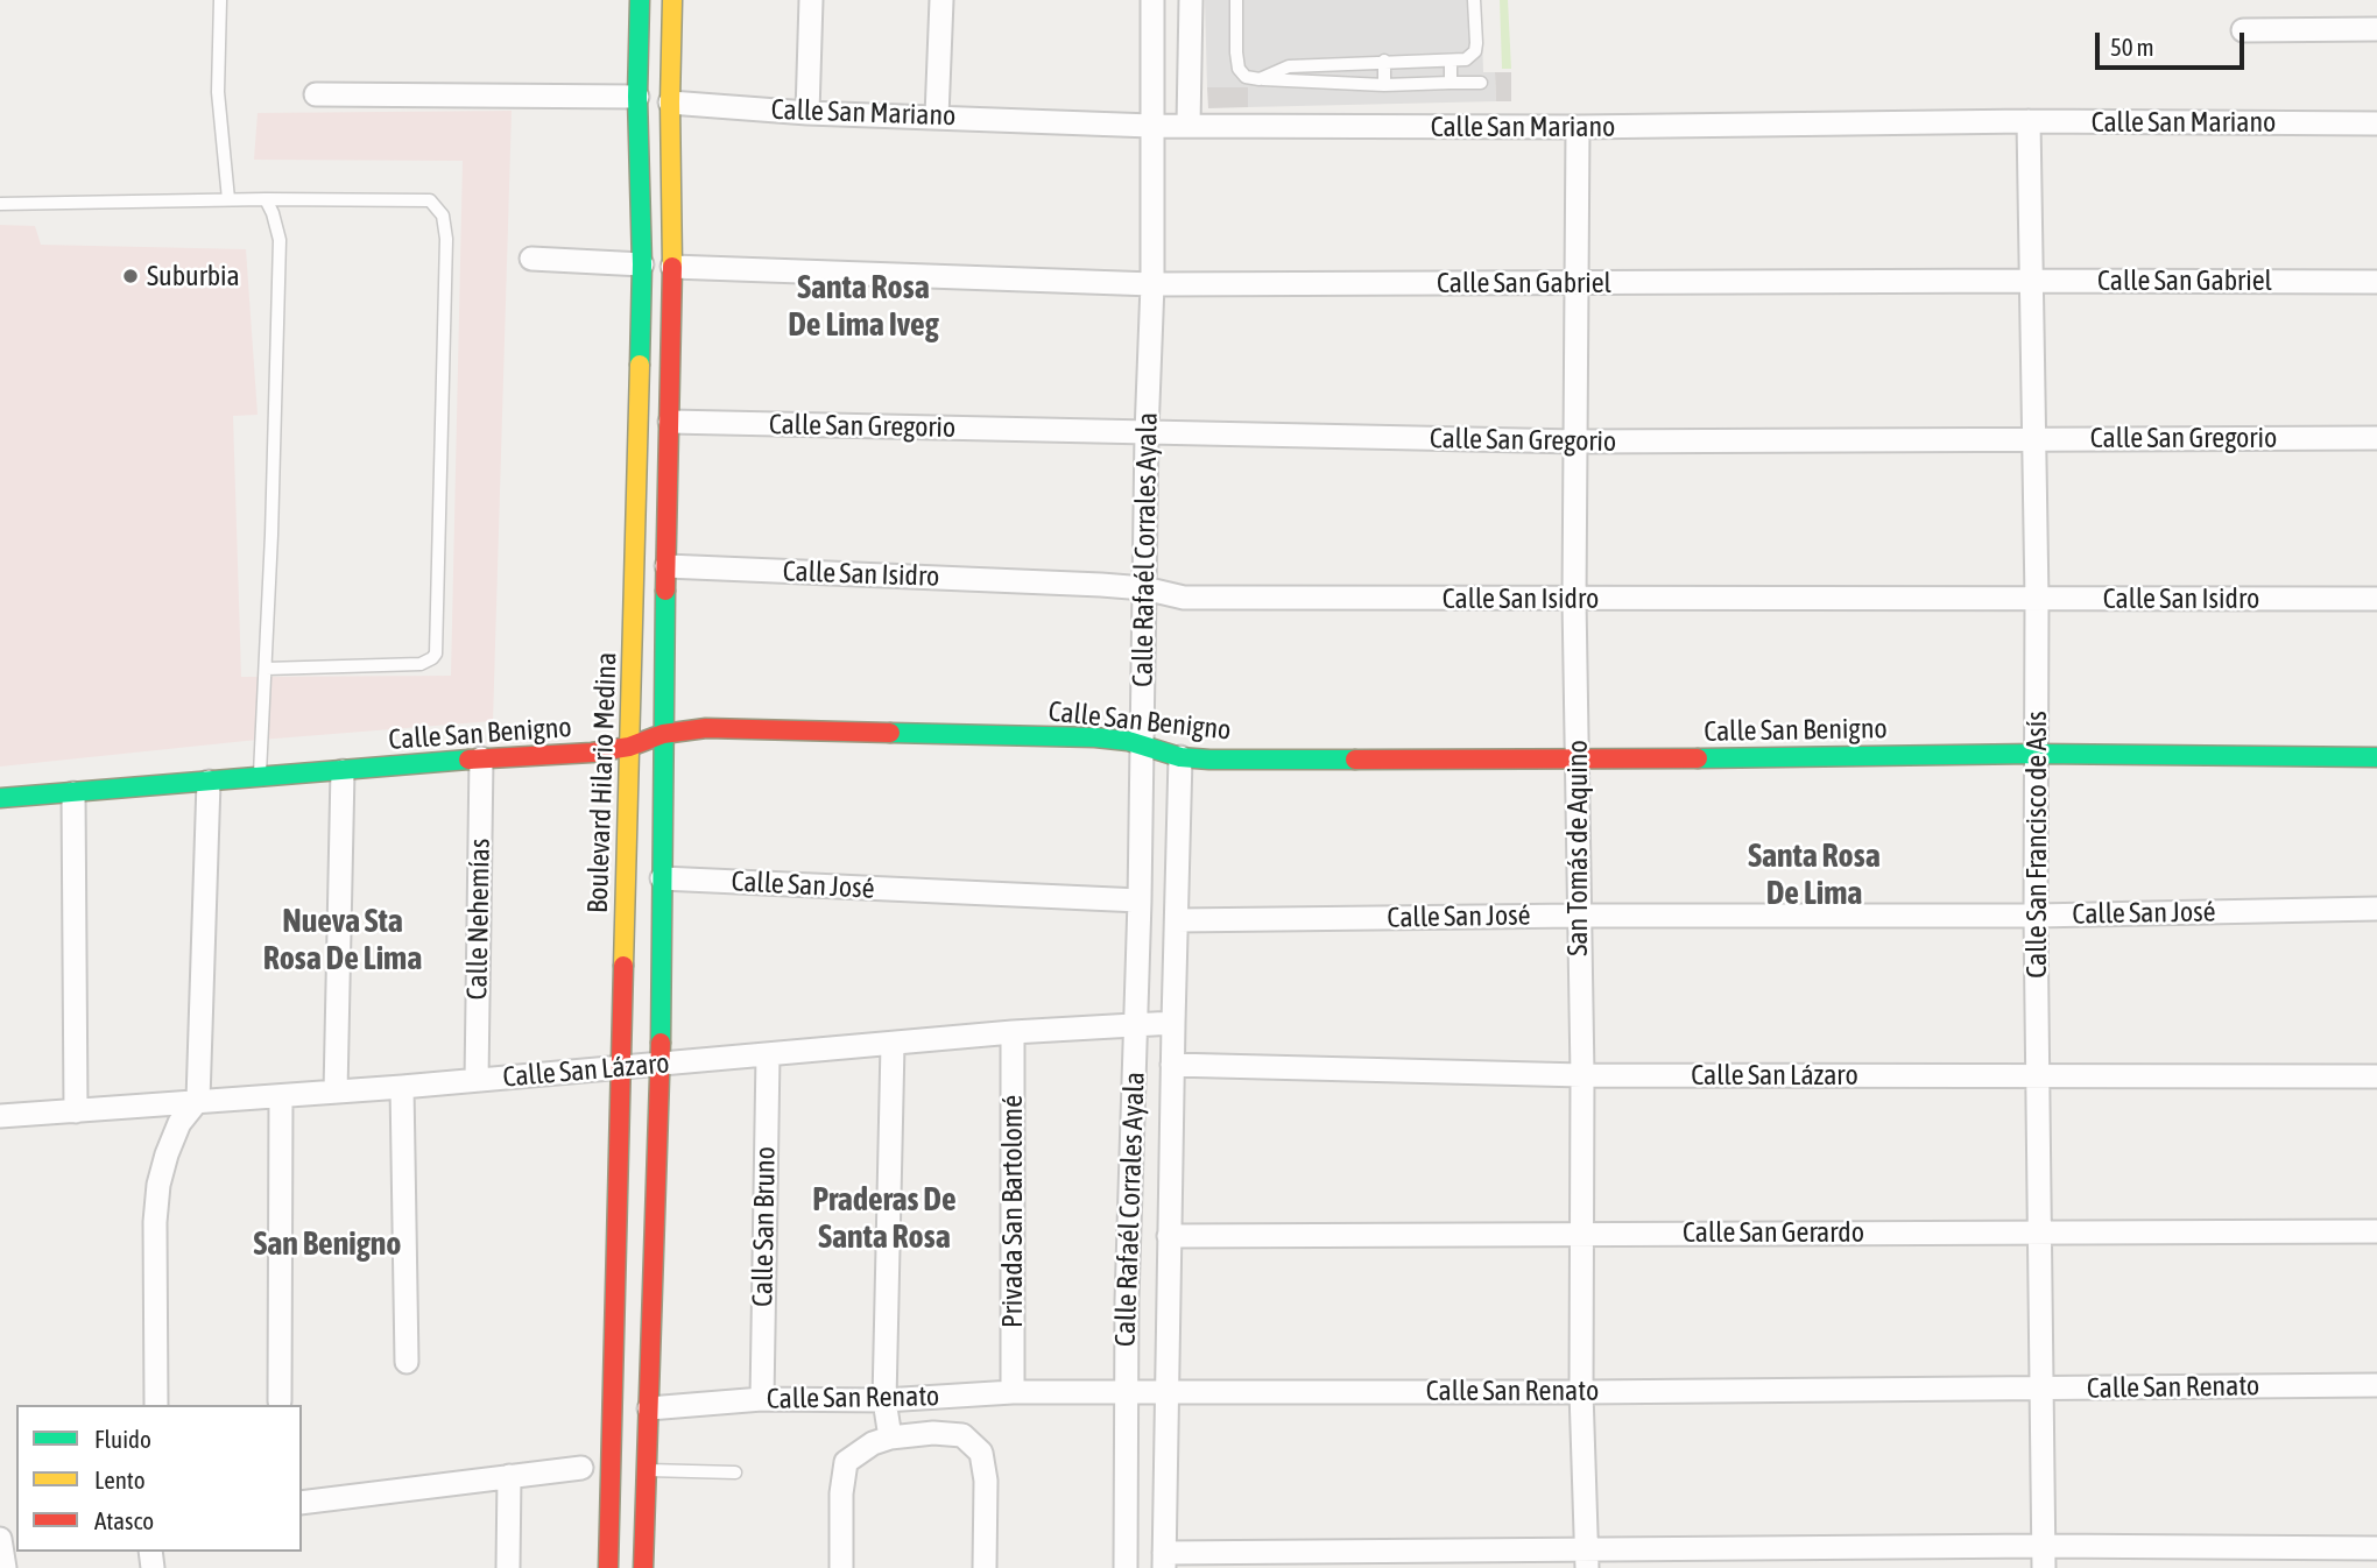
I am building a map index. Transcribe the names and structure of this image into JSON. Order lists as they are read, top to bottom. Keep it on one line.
{"streets":{"main road":["Calle San Benigno","Boulevard Hilario Medina"],"street":["Calle San Mariano","Calle San Gabriel","Calle San Gregorio","Calle Rafaél Corrales Ayala","Calle San Isidro","Calle San Francisco de Asís","San Tomás de Aquino","Calle San José","Calle Nehemías","Calle San Lázaro","Privada San Bartolomé","Calle San Bruno","Calle San Gerardo","Calle San Renato"]},"crossings":[["Calle San Mariano","Calle Rafaél Corrales Ayala"],["Calle San Mariano","Boulevard Hilario Medina"],["Calle San Mariano","Calle San Francisco de Asís"],["Calle San Mariano","San Tomás de Aquino"],["Calle San Gabriel","Calle Rafaél Corrales Ayala"],["Calle San Gabriel","Boulevard Hilario Medina"],["Calle San Gabriel","Calle San Francisco de Asís"],["Calle San Gabriel","San Tomás de Aquino"],["Calle San Gregorio","Calle Rafaél Corrales Ayala"],["Calle San Gregorio","Boulevard Hilario Medina"],["Calle San Gregorio","Calle San Francisco de Asís"],["Calle San Gregorio","San Tomás de Aquino"],["Calle Rafaél Corrales Ayala","Calle San Isidro"],["Calle Rafaél Corrales Ayala","Calle San Benigno"],["Calle Rafaél Corrales Ayala","Calle San José"],["Calle Rafaél Corrales Ayala","Calle San Lázaro"],["Calle Rafaél Corrales Ayala","Calle San Gerardo"],["Calle Rafaél Corrales Ayala","Calle San Renato"],["Calle San Isidro","Boulevard Hilario Medina"],["Calle San Isidro","Calle San Francisco de Asís"],["Calle San Isidro","San Tomás de Aquino"],["Calle San Benigno","Boulevard Hilario Medina"],["Calle San Benigno","Calle San Francisco de Asís"],["Calle San Benigno","San Tomás de Aquino"],["Calle San Benigno","Calle Nehemías"],["Boulevard Hilario Medina","Calle San José"],["Boulevard Hilario Medina","Calle San Lázaro"],["Boulevard Hilario Medina","Calle San Renato"],["Calle San Francisco de Asís","Calle San José"],["Calle San Francisco de Asís","Calle San Lázaro"],["Calle San Francisco de Asís","Calle San Gerardo"],["Calle San Francisco de Asís","Calle San Renato"],["San Tomás de Aquino","Calle San José"],["San Tomás de Aquino","Calle San Lázaro"],["San Tomás de Aquino","Calle San Gerardo"],["San Tomás de Aquino","Calle San Renato"],["Calle Nehemías","Calle San Lázaro"],["Calle San Lázaro","Privada San Bartolomé"],["Calle San Lázaro","Calle San Bruno"],["Privada San Bartolomé","Calle San Renato"],["Calle San Bruno","Calle San Renato"]],"districts":["Santa Rosa De Lima Iveg","Santa Rosa De Lima","Nueva Sta Rosa De Lima","Praderas De Santa Rosa","San Benigno"],"places":["Suburbia"],"legend":["Fluido","Lento","Atasco"],"scale_bar":"50 m"}
